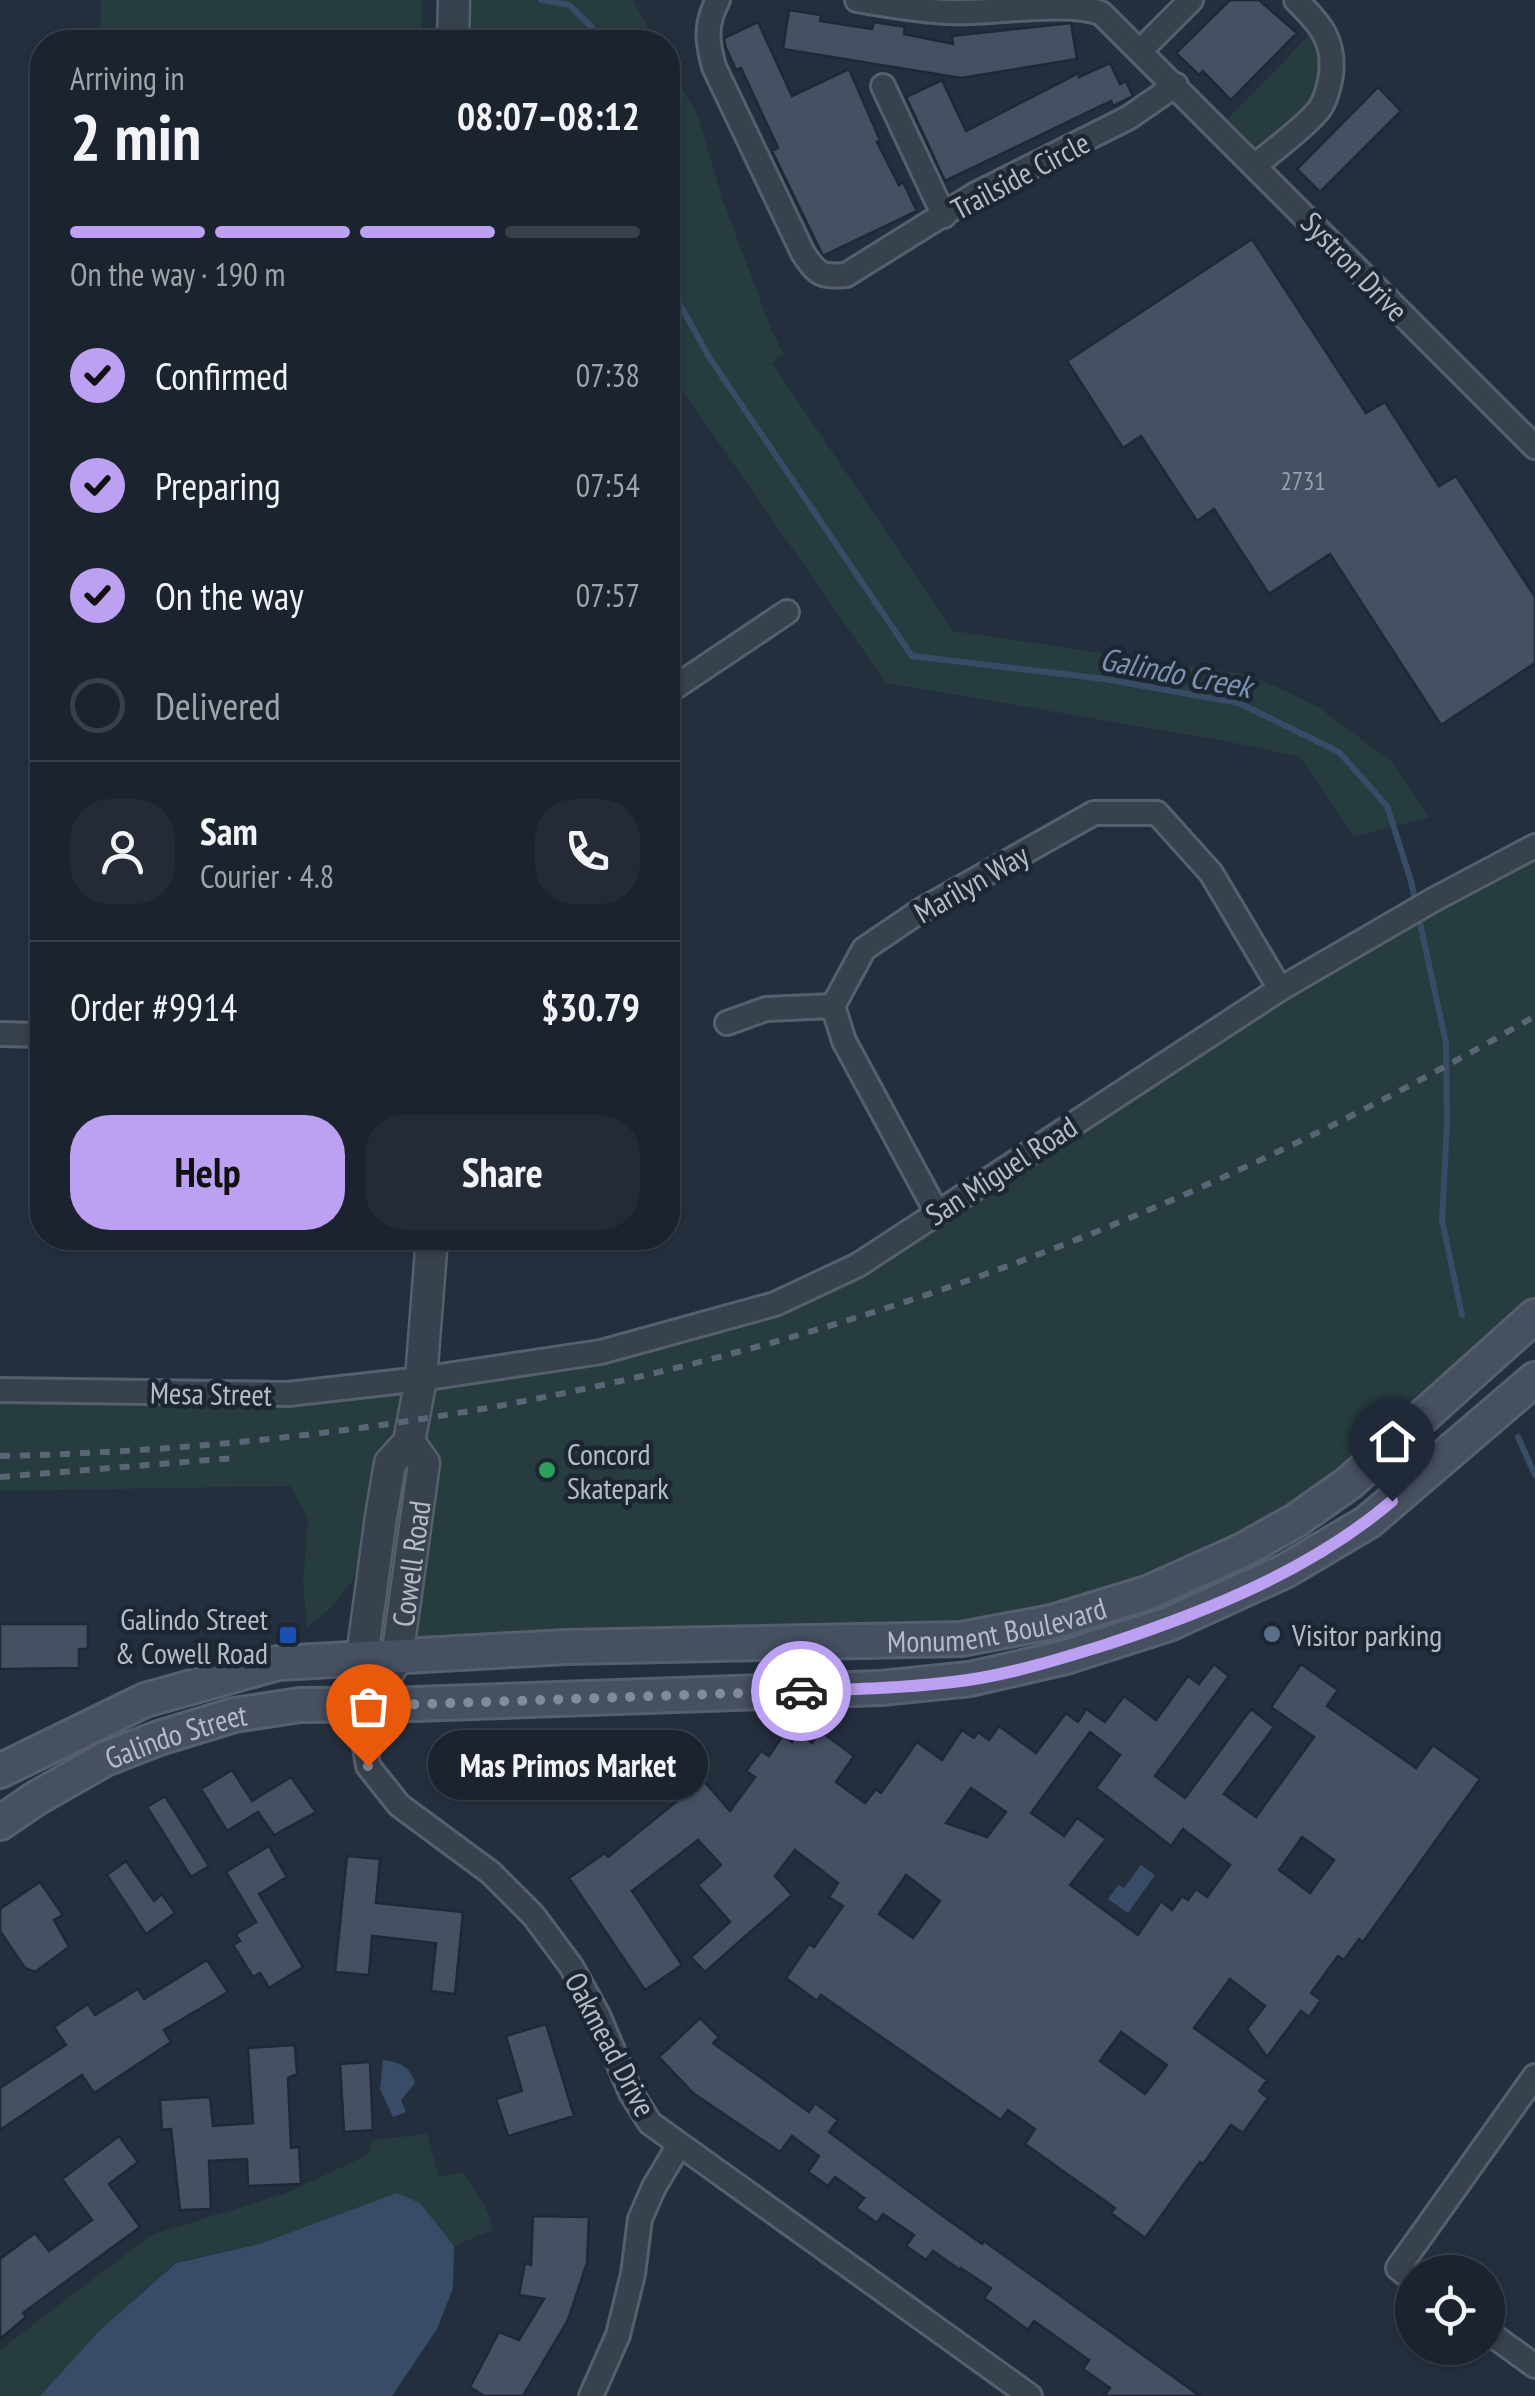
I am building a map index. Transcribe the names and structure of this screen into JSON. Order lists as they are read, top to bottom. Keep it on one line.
{"streets":{"main road":["Monument Boulevard","Galindo Street"],"street":["Trailside Circle","Systron Drive","Marilyn Way","San Miguel Road","Mesa Street","Cowell Road","Oakmead Drive"]},"crossings":[["Trailside Circle","Systron Drive"],["Marilyn Way","San Miguel Road"],["San Miguel Road","Mesa Street"],["San Miguel Road","Cowell Road"],["Mesa Street","Cowell Road"],["Cowell Road","Monument Boulevard"],["Cowell Road","Galindo Street"],["Cowell Road","Oakmead Drive"],["Monument Boulevard","Galindo Street"],["Monument Boulevard","Oakmead Drive"],["Galindo Street","Oakmead Drive"]],"water":["Galindo Creek"],"places":{"other":["Concord Skatepark","Visitor parking","Mas Primos Market"],"transit":["Galindo Street & Cowell Road"]},"house_numbers":["2731"],"page":{"heading":["2 min","Arriving in","08:07–08:12"],"panel":["Sam","Courier · 4.8","Order #9914","$30.79"],"bar":"On the way · 190 m","list":[["Confirmed","07:38"],["Preparing","07:54"],["On the way","07:57"],"Delivered"],"buttons":["Help","Share"],"bubble":"Mas Primos Market"}}
